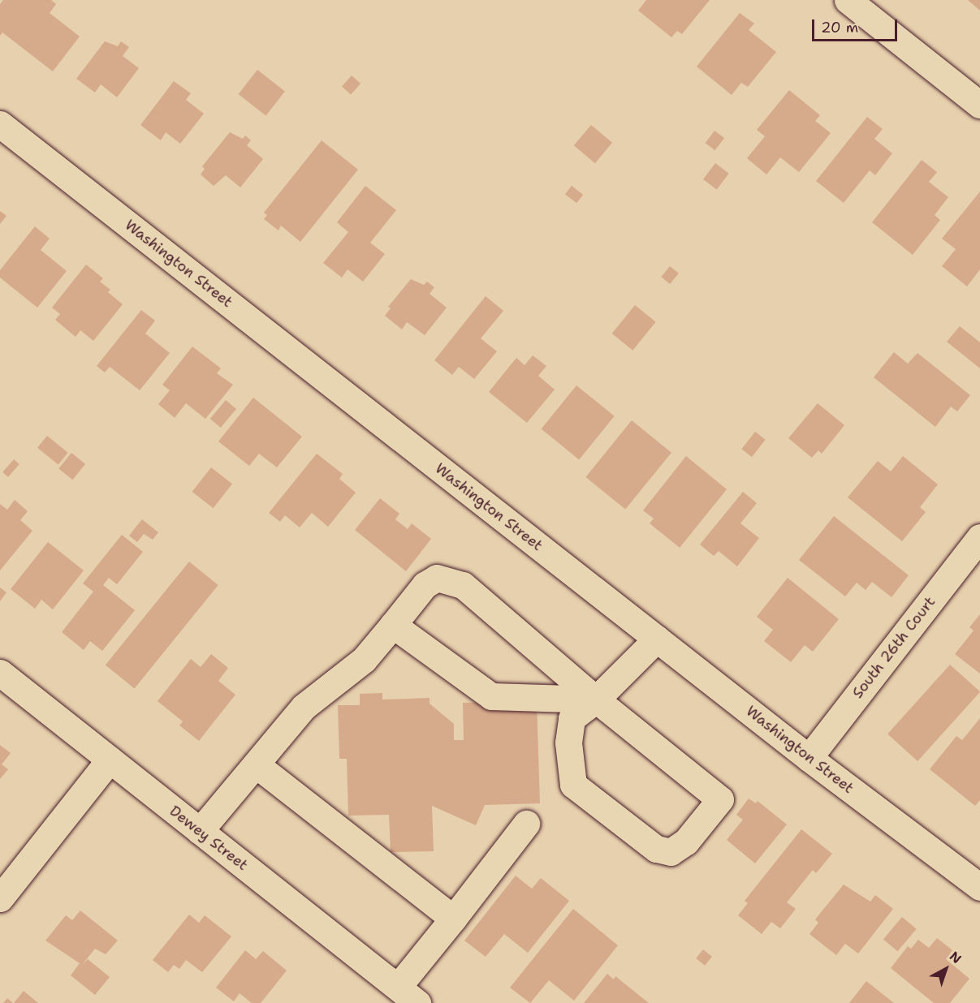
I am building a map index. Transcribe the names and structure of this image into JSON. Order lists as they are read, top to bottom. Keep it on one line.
{"streets":{"street":["Washington Street","South 26th Court","Dewey Street"]},"crossings":[["Washington Street","South 26th Court"]],"scale_bar":"20 m","north":"top right"}
